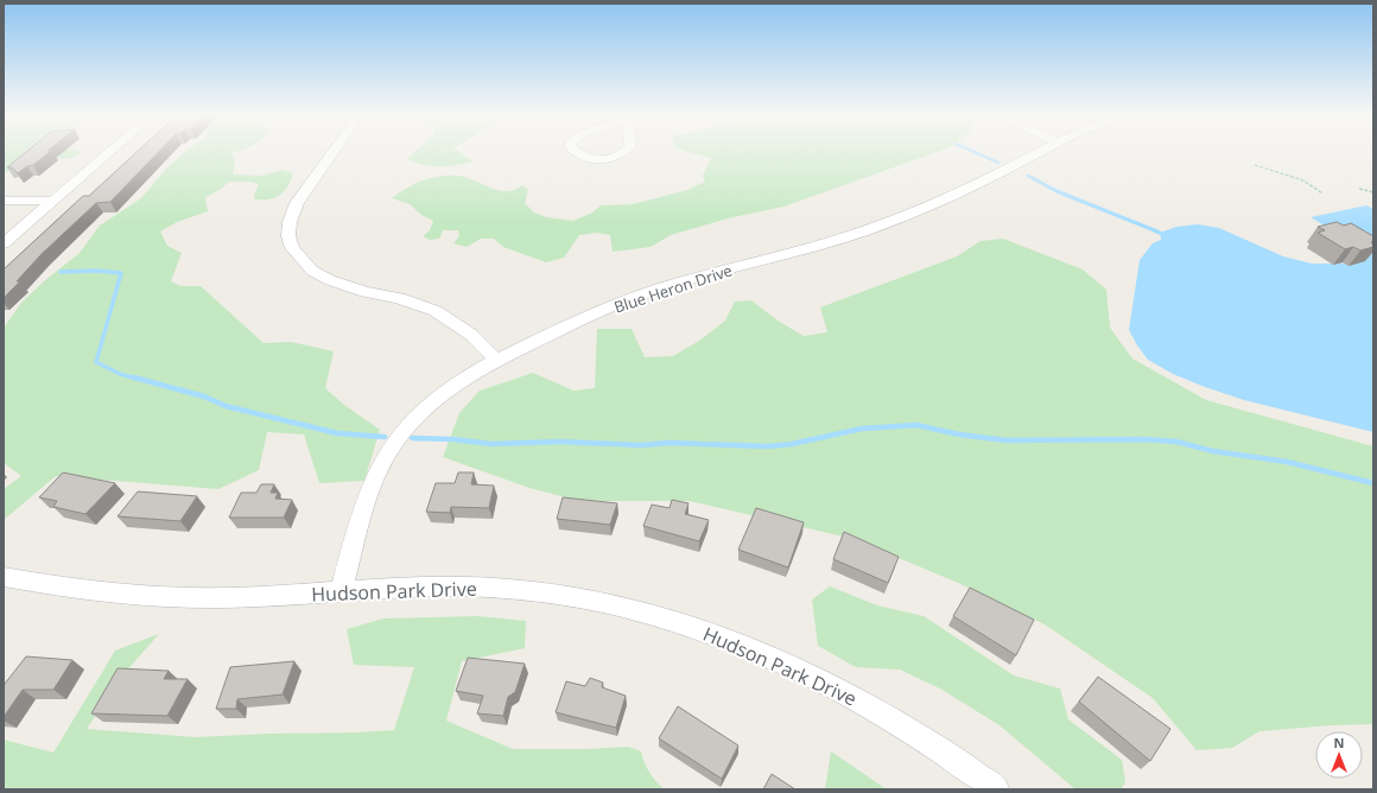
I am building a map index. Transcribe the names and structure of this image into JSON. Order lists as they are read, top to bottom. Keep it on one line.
{"streets":{"street":["Blue Heron Drive","Hudson Park Drive"]},"crossings":[["Blue Heron Drive","Hudson Park Drive"]],"north":"top"}
